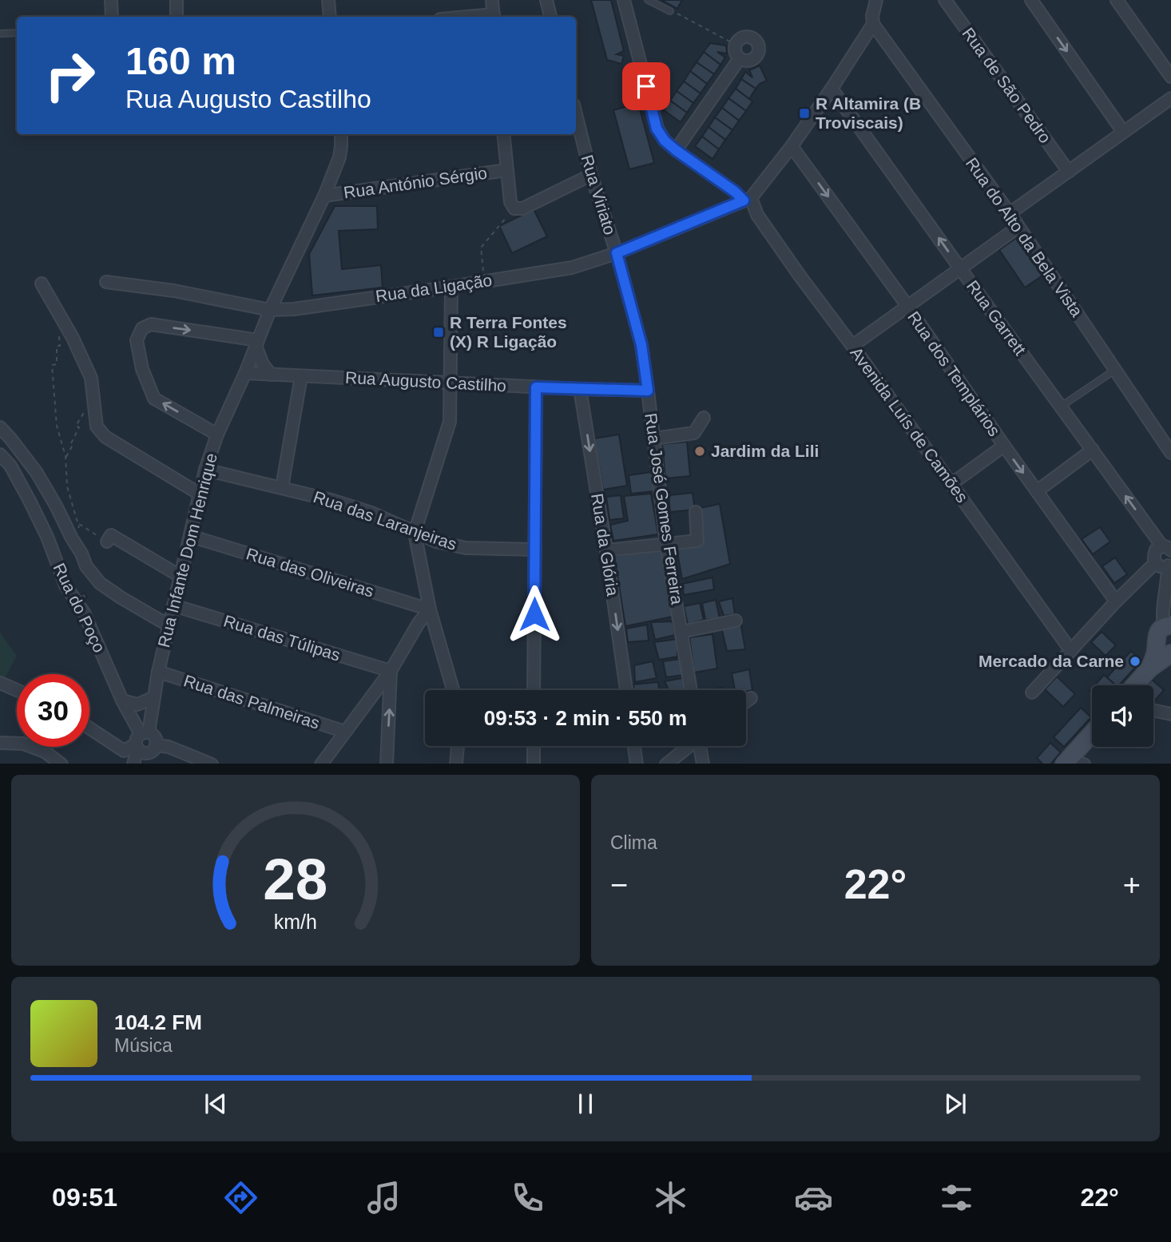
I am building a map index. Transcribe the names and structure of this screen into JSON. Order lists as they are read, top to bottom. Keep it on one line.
{"streets":{"street":["Rua de São Pedro","Rua António Sérgio","Rua Viriato","Rua do Alto da Bela Vista","Rua da Ligação","Rua Garrett","Rua dos Templários","Rua Augusto Castilho","Avenida Luís de Camões","Rua José Gomes Ferreira","Rua das Laranjeiras","Rua da Glória","Rua Infante Dom Henrique","Rua das Oliveiras","Rua do Poço","Rua das Túlipas","Rua das Palmeiras"]},"crossings":[["Rua António Sérgio","Rua Infante Dom Henrique"],["Rua Viriato","Rua da Ligação"],["Rua Viriato","Rua José Gomes Ferreira"],["Rua da Ligação","Avenida Luís de Camões"],["Rua da Ligação","Rua José Gomes Ferreira"],["Rua da Ligação","Rua Infante Dom Henrique"],["Rua Augusto Castilho","Rua José Gomes Ferreira"],["Rua Augusto Castilho","Rua da Glória"],["Rua Augusto Castilho","Rua Infante Dom Henrique"],["Rua das Laranjeiras","Rua Infante Dom Henrique"],["Rua Infante Dom Henrique","Rua das Oliveiras"],["Rua Infante Dom Henrique","Rua do Poço"],["Rua Infante Dom Henrique","Rua das Túlipas"],["Rua Infante Dom Henrique","Rua das Palmeiras"]],"one_way":["Rua Garrett","Rua dos Templários"],"places":{"transit":["R Altamira (B Troviscais)","R Terra Fontes (X) R Ligação"],"other":["Jardim da Lili","Mercado da Carne"]},"page":{"turn":["160 m","Rua Augusto Castilho"],"limit":"30","trip":"09:53 · 2 min · 550 m","tile":"Clima","heat":["−","22°","+"],"song":["104.2 FM","Música"],"tabs":["09:51","22°"],"gauge":["28","km/h"]}}
